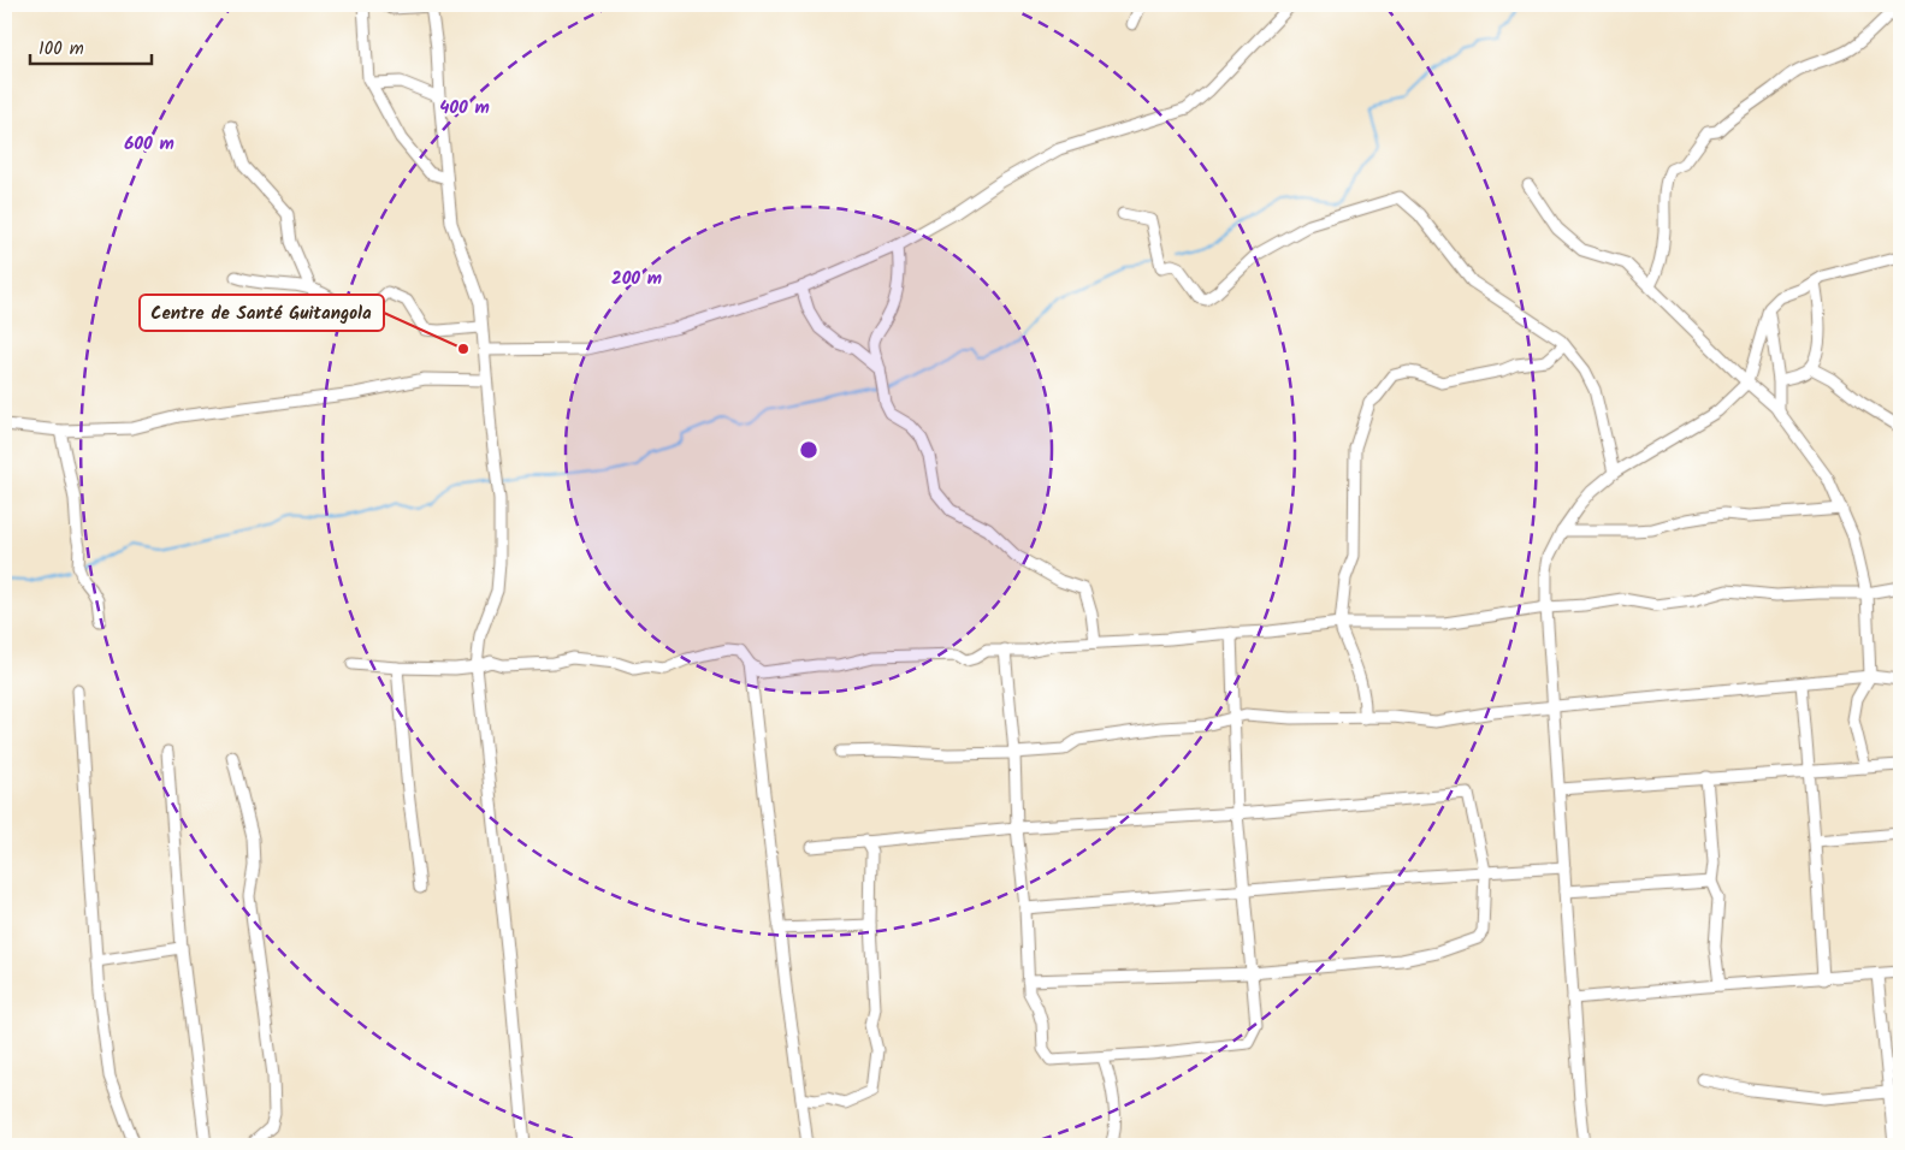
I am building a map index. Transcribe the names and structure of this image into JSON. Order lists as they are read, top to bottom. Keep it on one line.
{"places":["Centre de Santé Guitangola"],"scale_bar":"100 m","rings":["400 m","600 m","200 m"]}
